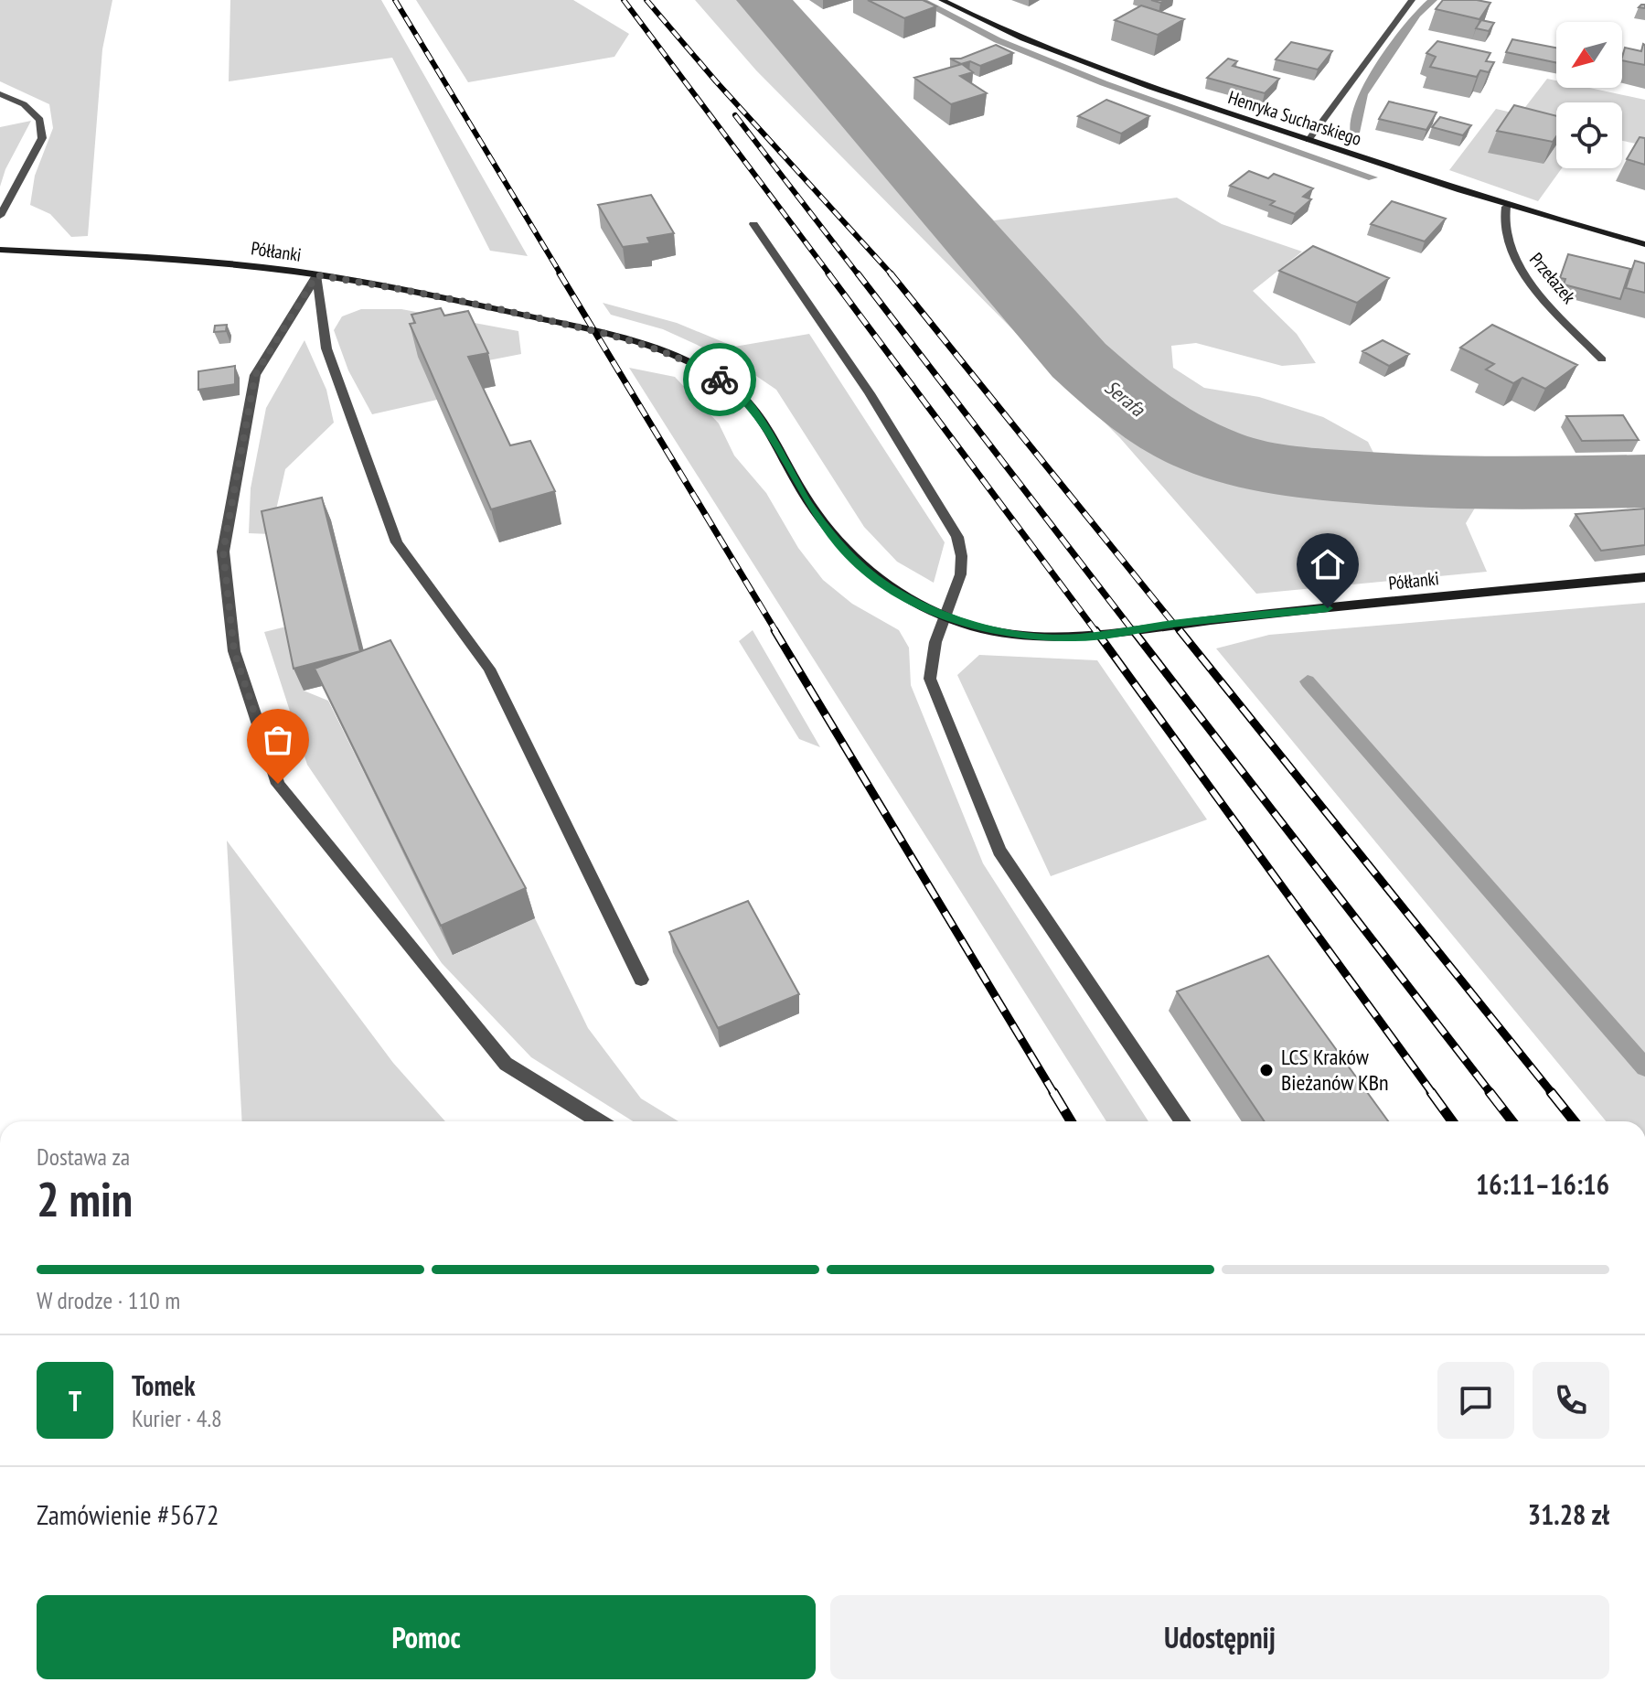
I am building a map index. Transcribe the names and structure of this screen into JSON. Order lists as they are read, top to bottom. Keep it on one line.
{"streets":{"street":["Henryka Sucharskiego","Półłanki","Przełazek"]},"crossings":[["Henryka Sucharskiego","Przełazek"]],"water":["Serafa"],"places":["LCS Kraków Bieżanów KBn"],"north":"bottom left","page":{"heading":["2 min","Dostawa za","16:11–16:16"],"panel":["Tomek","Kurier · 4.8","Zamówienie #5672","31.28 zł"],"bar":"W drodze · 110 m","round":"T","buttons":["Pomoc","Udostępnij"]}}
